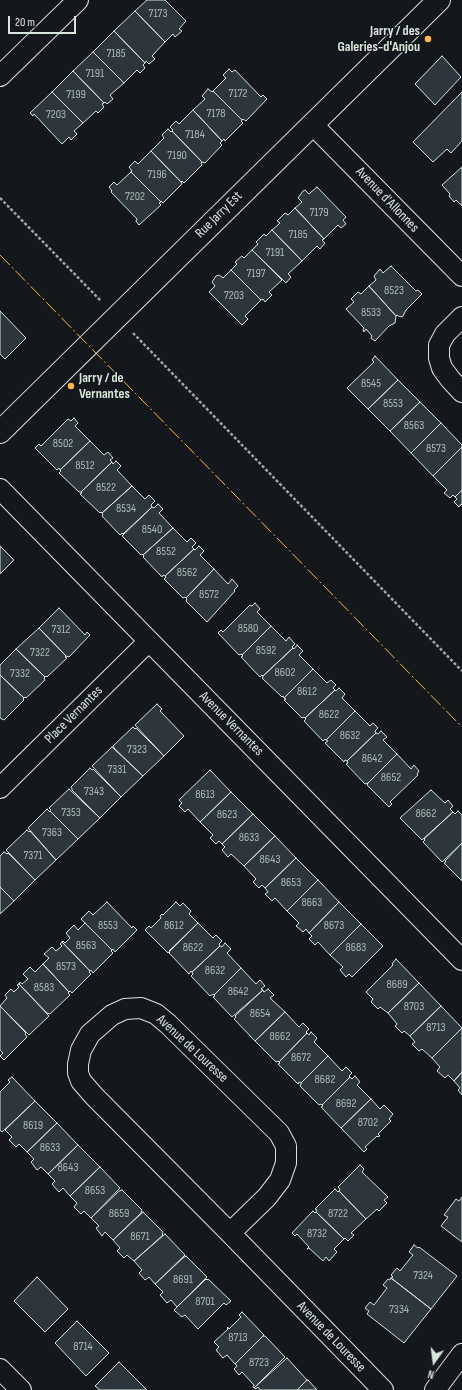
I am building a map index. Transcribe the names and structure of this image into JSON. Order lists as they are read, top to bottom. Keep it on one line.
{"streets":{"street":["Avenue d'Allonnes","Rue Jarry Est","Place Vernantes","Avenue Vernantes","Avenue de Louresse"]},"crossings":[["Avenue d'Allonnes","Rue Jarry Est"],["Place Vernantes","Avenue Vernantes"]],"places":["Jarry / des Galeries-d'Anjou","Jarry / de Vernantes"],"house_numbers":["7173","7185","7191","7172","7199","7178","7203","7184","7190","7196","7202","7179","7185","7191","7197","8523","7203","8533","8545","8553","8563","8502","8573","8512","8522","8534","8540","8552","8562","8572","8580","7312","8592","7322","8602","7332","8612","8622","8632","7323","8642","7331","8652","7343","8613","7353","8662","8623","7363","8633","7371","8643","8653","8663","8553","8612","8673","8563","8622","8683","8573","8632","8689","8583","8642","8703","8654","8713","8662","8672","8682","8692","8702","8619","8633","8643","8653","8659","8722","8732","8671","7324","8691","8701","7334","8713","8714","8723"],"scale_bar":"20 m","north":"bottom"}
